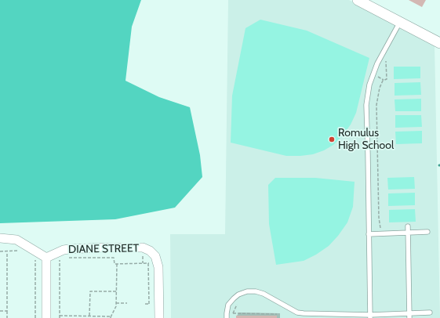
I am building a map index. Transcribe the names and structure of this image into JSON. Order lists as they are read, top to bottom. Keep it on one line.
{"streets":{"street":["DIANE STREET"]},"places":["Romulus High School"]}
